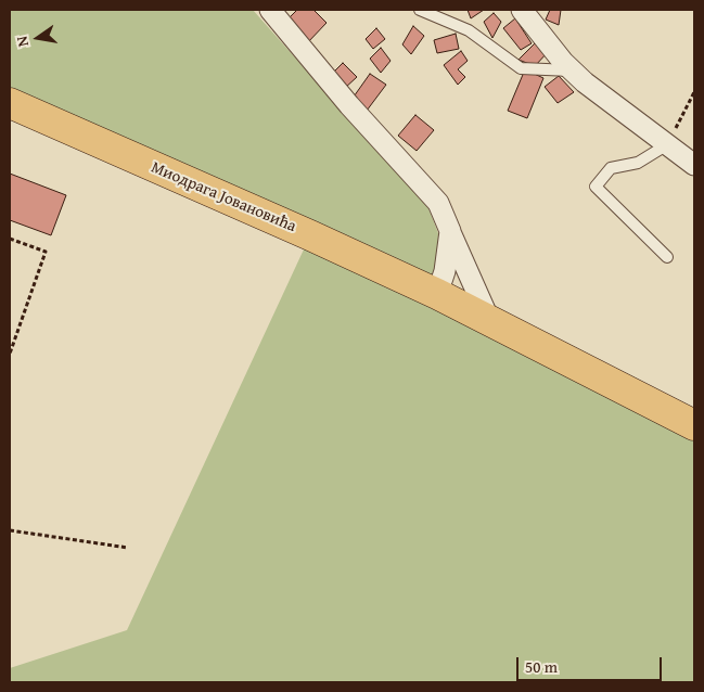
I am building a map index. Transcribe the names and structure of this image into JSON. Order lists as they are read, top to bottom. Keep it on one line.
{"streets":{"main road":["Миодрага Јовановића"]},"scale_bar":"50 m","north":"left"}
